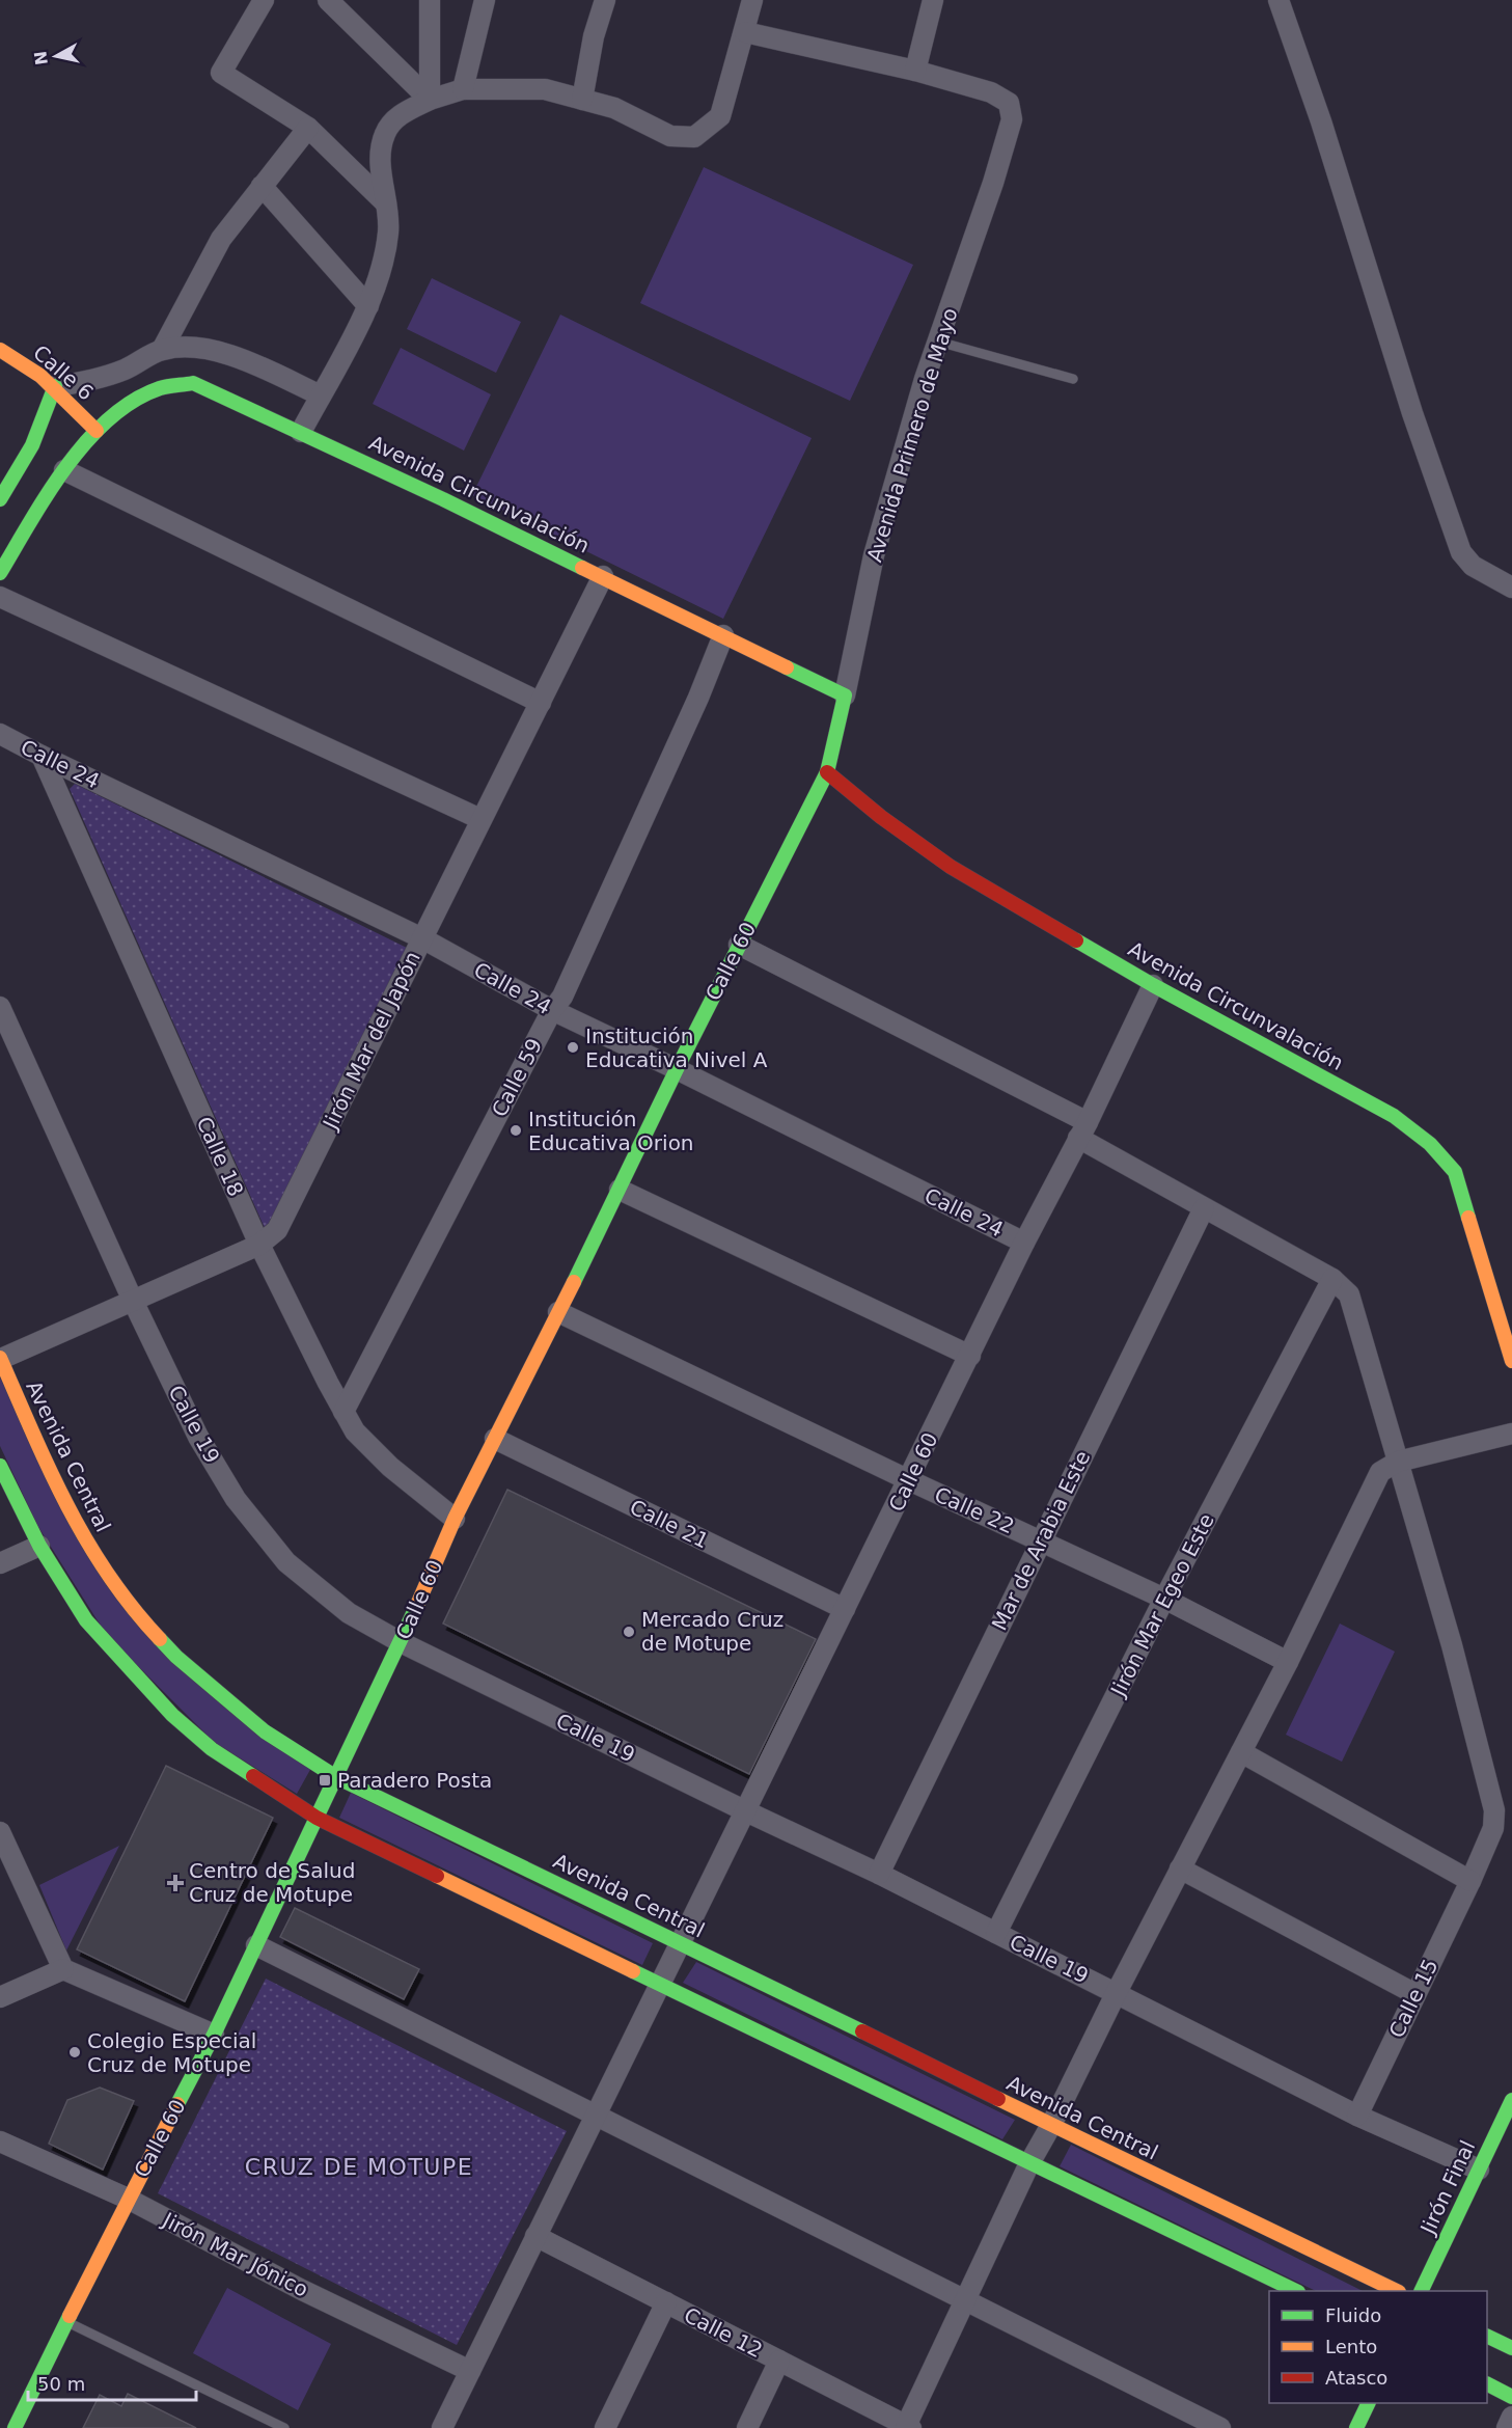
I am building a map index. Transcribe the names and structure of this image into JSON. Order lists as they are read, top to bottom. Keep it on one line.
{"streets":{"street":["Calle 6","Avenida Primero de Mayo","Avenida Circunvalación","Calle 24","Calle 60","Jirón Mar del Japón","Calle 59","Calle 18","Calle 19","Avenida Central","Calle 22","Calle 21","Mar de Arabia Este","Jirón Mar Egeo Este","Calle 15","Jirón Final","Jirón Mar Jónico","Calle 12"]},"crossings":[["Calle 6","Avenida Circunvalación"],["Avenida Primero de Mayo","Avenida Circunvalación"],["Avenida Primero de Mayo","Calle 60"],["Avenida Circunvalación","Calle 60"],["Avenida Circunvalación","Jirón Mar del Japón"],["Avenida Circunvalación","Calle 59"],["Calle 24","Calle 60"],["Calle 24","Jirón Mar del Japón"],["Calle 24","Calle 59"],["Calle 24","Calle 18"],["Calle 60","Calle 18"],["Calle 60","Calle 19"],["Calle 60","Avenida Central"],["Calle 60","Calle 22"],["Calle 60","Calle 21"],["Calle 60","Jirón Mar Jónico"],["Calle 60","Calle 12"],["Jirón Mar del Japón","Calle 18"],["Jirón Mar del Japón","Calle 19"],["Jirón Mar del Japón","Avenida Central"],["Calle 59","Calle 18"],["Calle 19","Mar de Arabia Este"],["Calle 19","Jirón Mar Egeo Este"],["Calle 19","Calle 15"],["Calle 19","Jirón Final"],["Calle 22","Mar de Arabia Este"],["Calle 22","Jirón Mar Egeo Este"],["Jirón Mar Egeo Este","Calle 15"]],"districts":["CRUZ DE MOTUPE"],"places":{"other":["Institución Educativa Nivel A","Institución Educativa Orion","Mercado Cruz de Motupe","Colegio Especial Cruz de Motupe"],"transit":["Paradero Posta"],"health":["Centro de Salud Cruz de Motupe"]},"legend":["Fluido","Lento","Atasco"],"scale_bar":"50 m","north":"left"}
